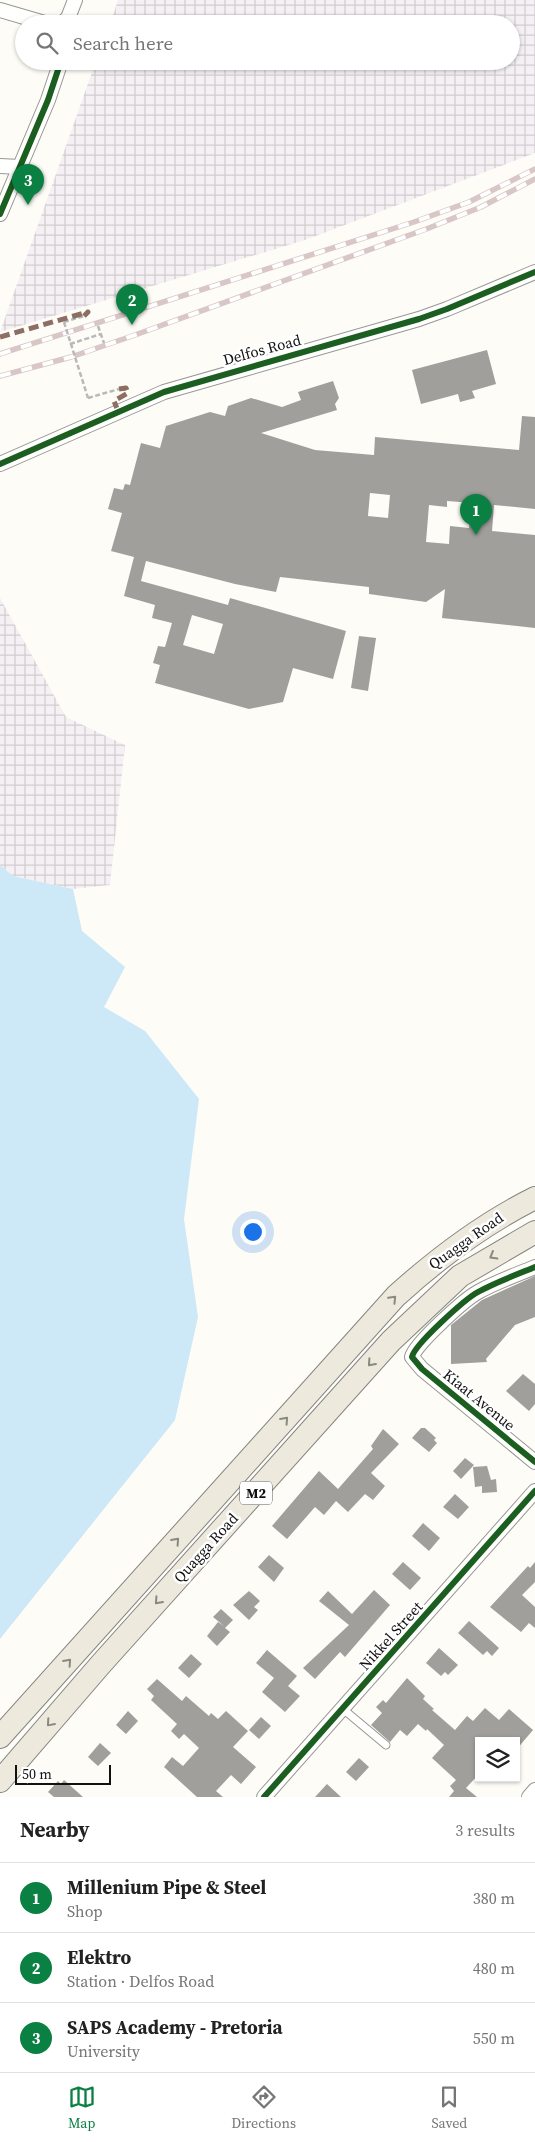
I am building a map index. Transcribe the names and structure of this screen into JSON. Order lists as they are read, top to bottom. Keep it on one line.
{"streets":{"main road":["Quagga Road","M2"],"street":["Delfos Road","Kiaat Avenue","Nikkel Street"]},"scale_bar":"50 m","page":{"search":"Search here","pins":["3","2","1"],"scale":"50 m","heading":["Nearby","3 results"],"list":[{"mark":"1","name":"Millenium Pipe & Steel","note":"Shop","value":"380 m"},{"mark":"2","name":"Elektro","note":"Station · Delfos Road","value":"480 m"},{"mark":"3","name":"SAPS Academy - Pretoria","note":"University","value":"550 m"}],"nav":["Map","Directions","Saved"]}}
